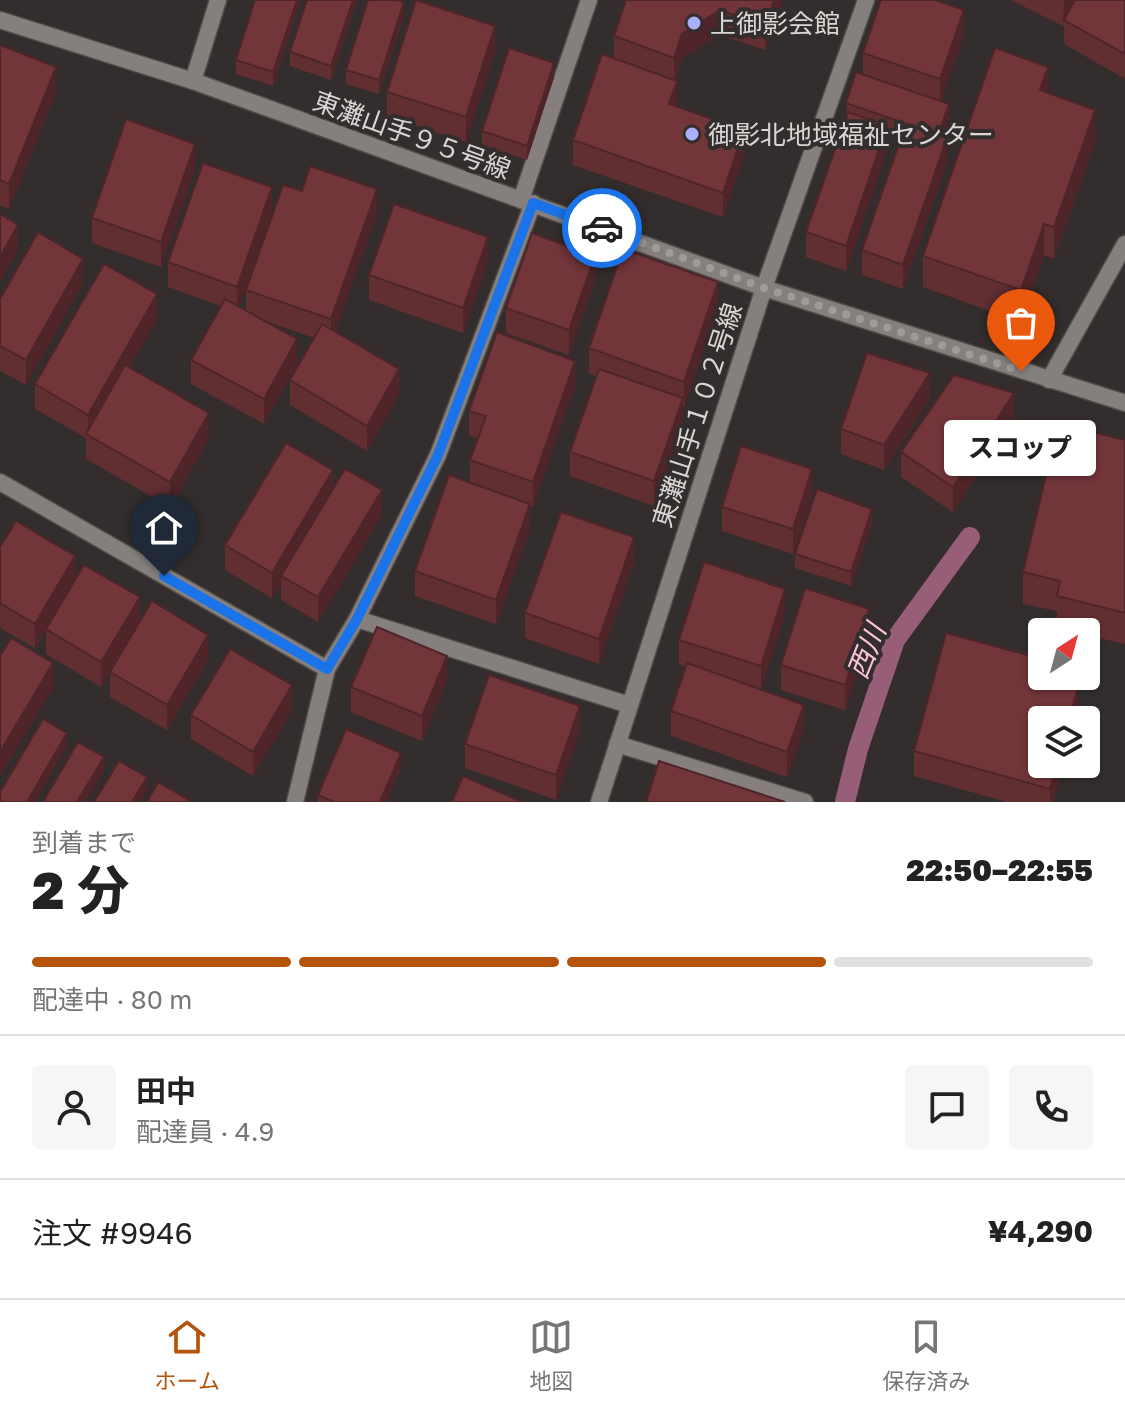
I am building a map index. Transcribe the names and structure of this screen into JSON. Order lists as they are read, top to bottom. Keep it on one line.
{"streets":{"street":["東灘山手９５号線","東灘山手１０２号線"]},"crossings":[["東灘山手９５号線","東灘山手１０２号線"]],"water":["西川"],"places":["上御影会館","御影北地域福祉センター","スコップ"],"north":"top right","page":{"bubble":"スコップ","heading":["2 分","到着まで","22:50–22:55"],"panel":["田中","配達員 · 4.9","注文 #9946","¥4,290"],"bar":"配達中 · 80 m","tabs":["ホーム","地図","保存済み"]}}
